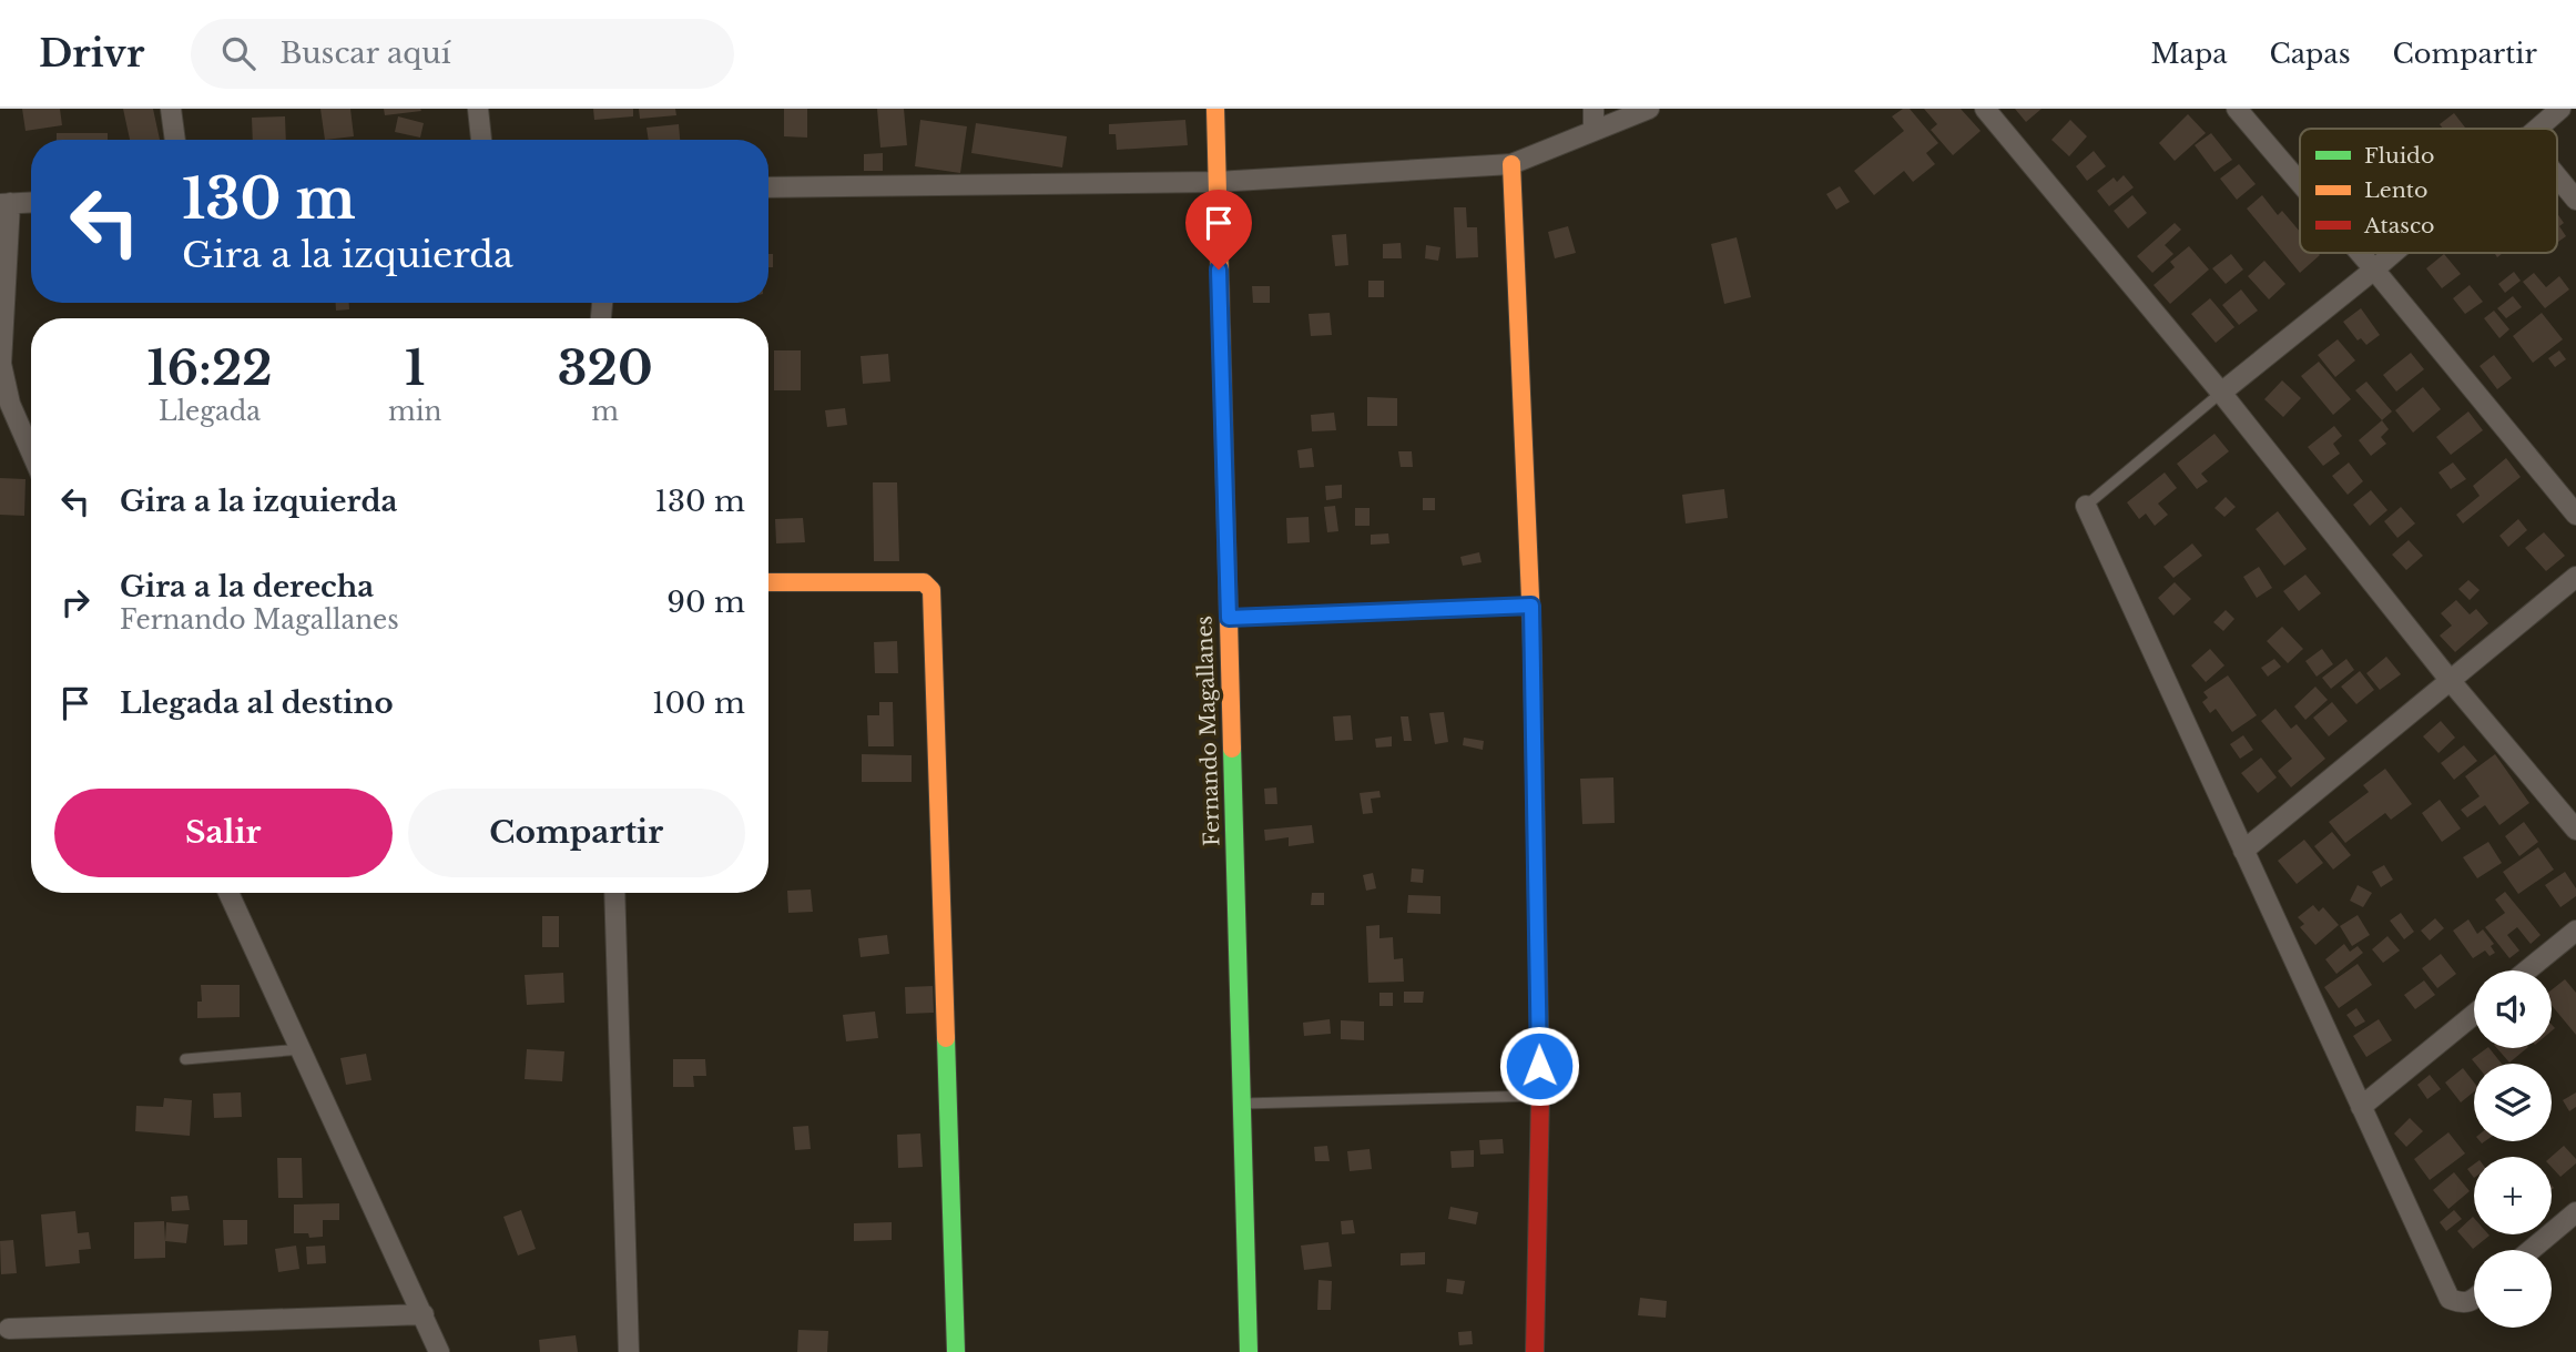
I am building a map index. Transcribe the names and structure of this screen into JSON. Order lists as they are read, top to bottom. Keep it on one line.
{"streets":{"street":["Fernando Magallanes"]},"legend":["Fluido","Lento","Atasco"],"page":{"header":"Drivr","search":"Buscar aquí","nav":["Mapa","Capas","Compartir"],"turn":["130 m","Gira a la izquierda"],"eta":["16:22","Llegada","1","min","320","m"],"list":[{"name":"Gira a la izquierda","value":"130 m"},{"name":"Gira a la derecha","note":"Fernando Magallanes","value":"90 m"},{"name":"Llegada al destino","value":"100 m"}],"buttons":["Salir","Compartir"],"map_buttons":["+","−"]}}
